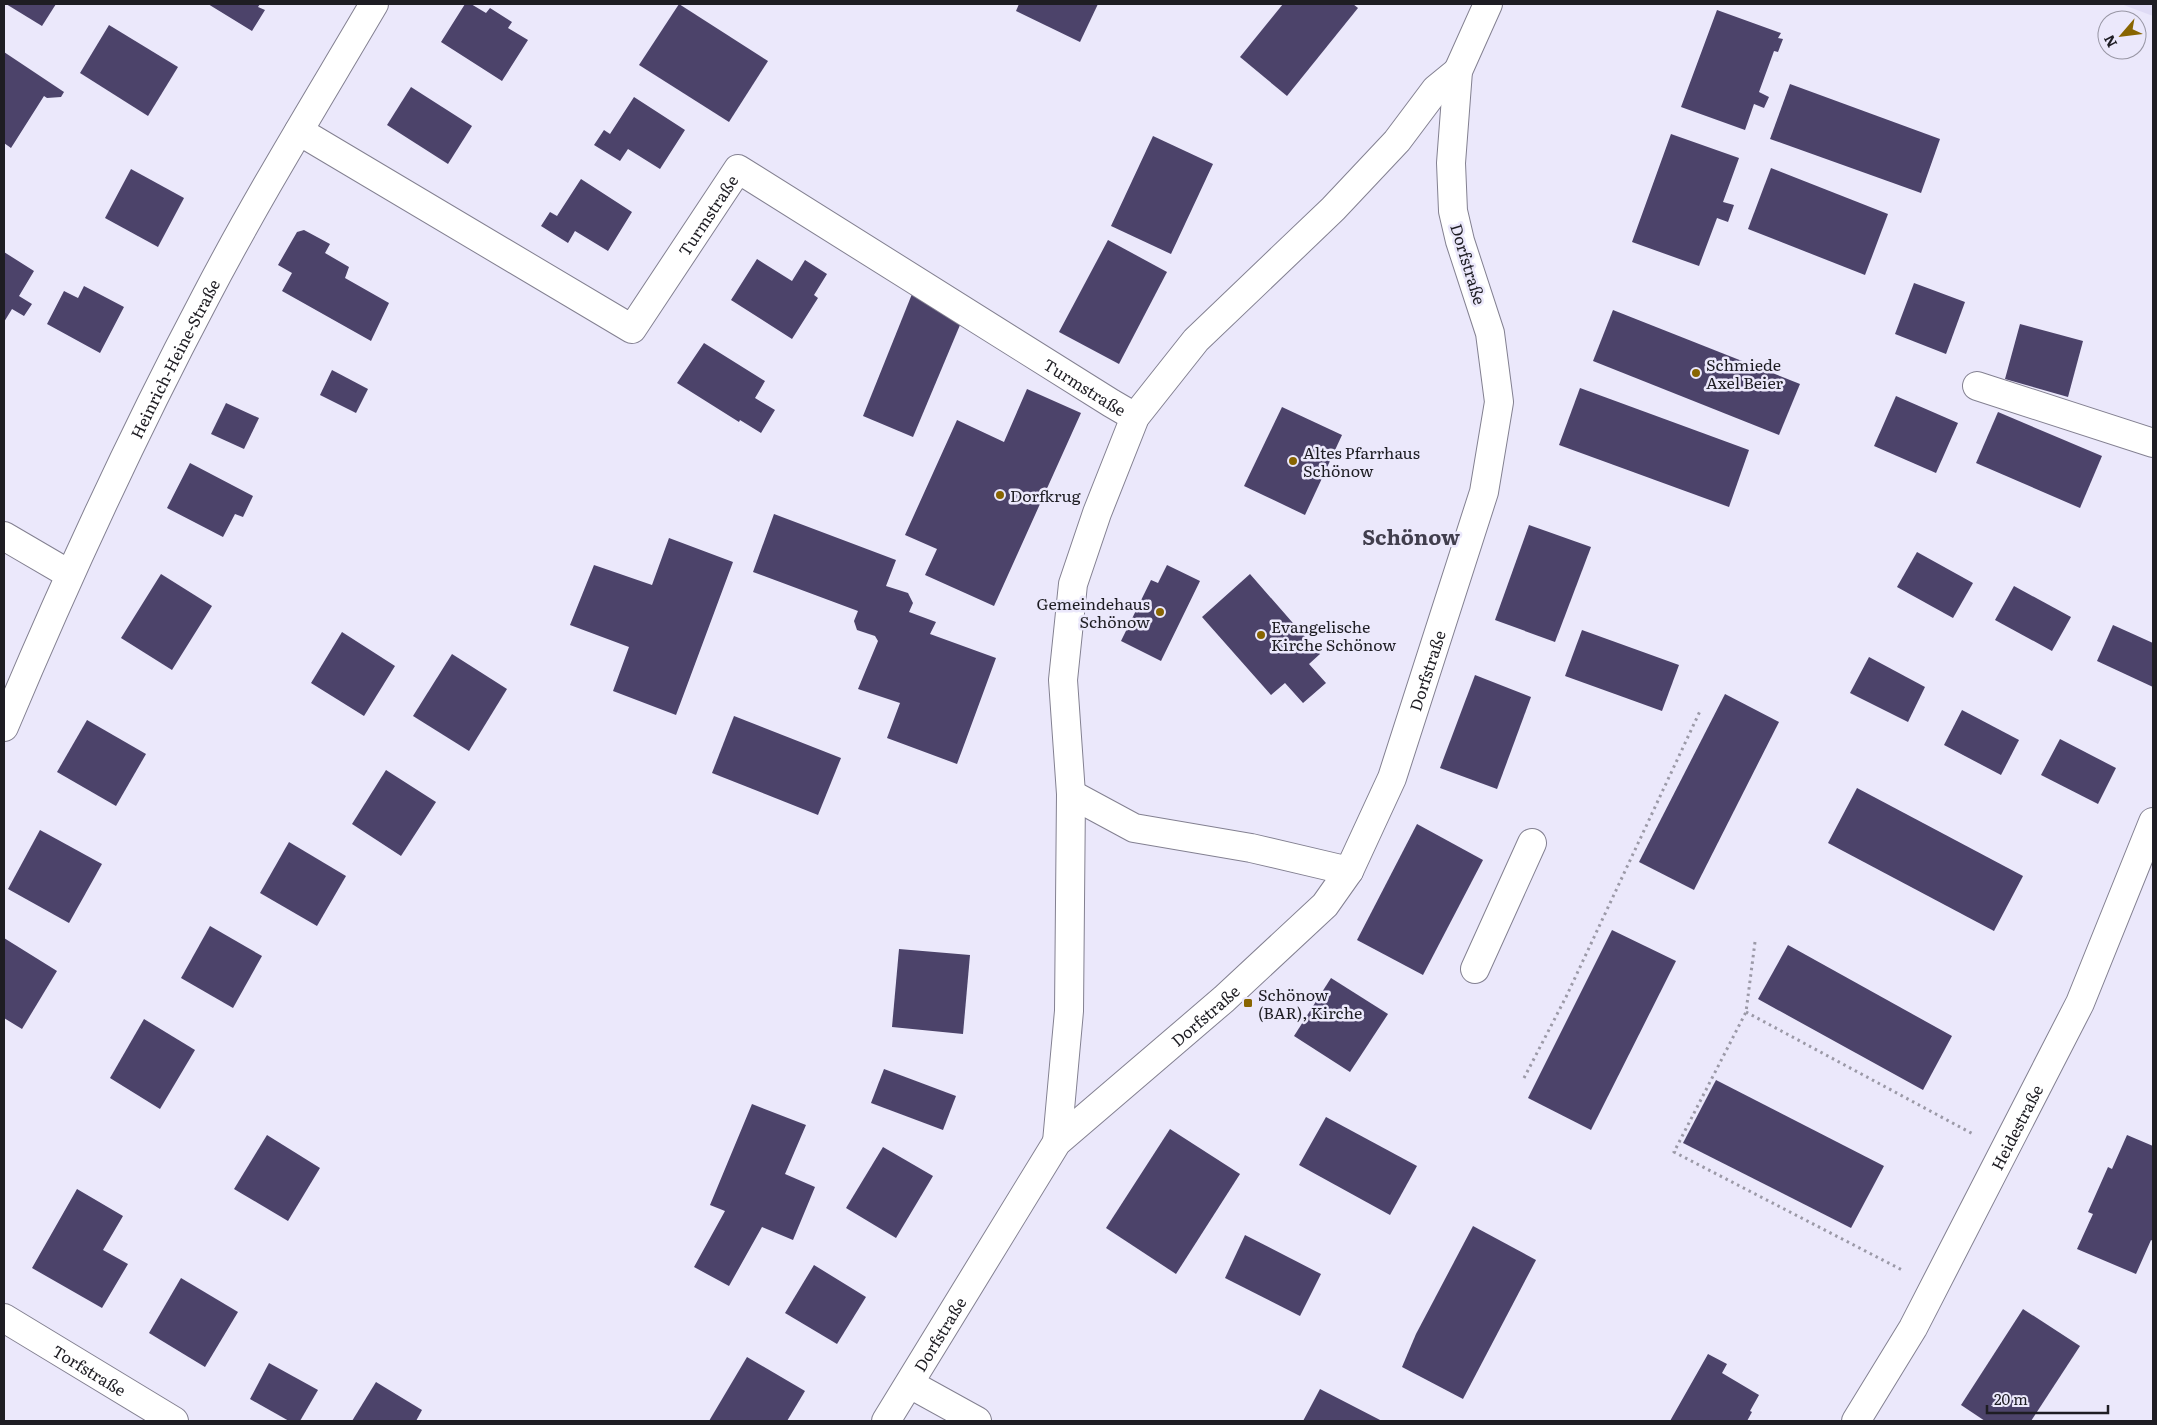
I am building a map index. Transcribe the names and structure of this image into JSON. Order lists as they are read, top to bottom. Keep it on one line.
{"streets":{"street":["Turmstraße","Dorfstraße","Heinrich-Heine-Straße","Heidestraße","Torfstraße"]},"crossings":[["Turmstraße","Dorfstraße"],["Turmstraße","Heinrich-Heine-Straße"]],"districts":["Schönow"],"places":{"other":["Schmiede Axel Beier","Altes Pfarrhaus Schönow","Dorfkrug","Gemeindehaus Schönow","Evangelische Kirche Schönow"],"transit":["Schönow (BAR), Kirche"]},"scale_bar":"20 m","north":"bottom left"}
